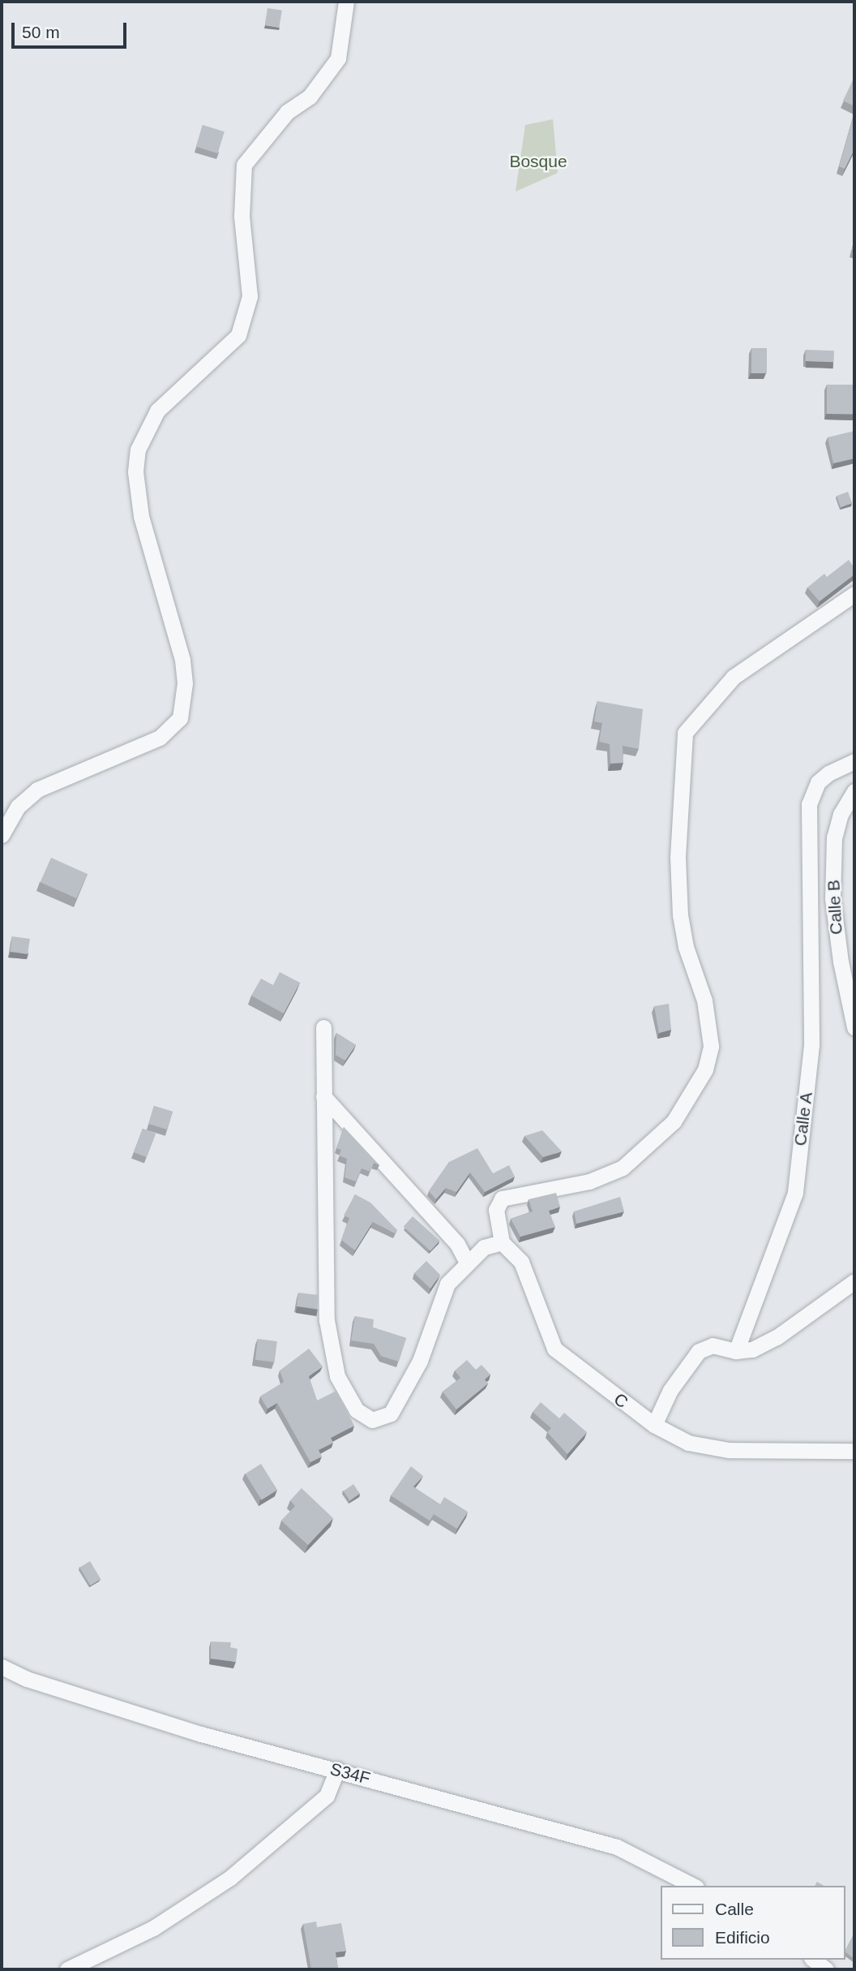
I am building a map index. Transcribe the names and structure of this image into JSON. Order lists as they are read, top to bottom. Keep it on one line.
{"streets":{"street":["Calle B","Calle A","C","S34F"]},"parks":["Bosque"],"legend":["Calle","Edificio"],"scale_bar":"50 m"}
